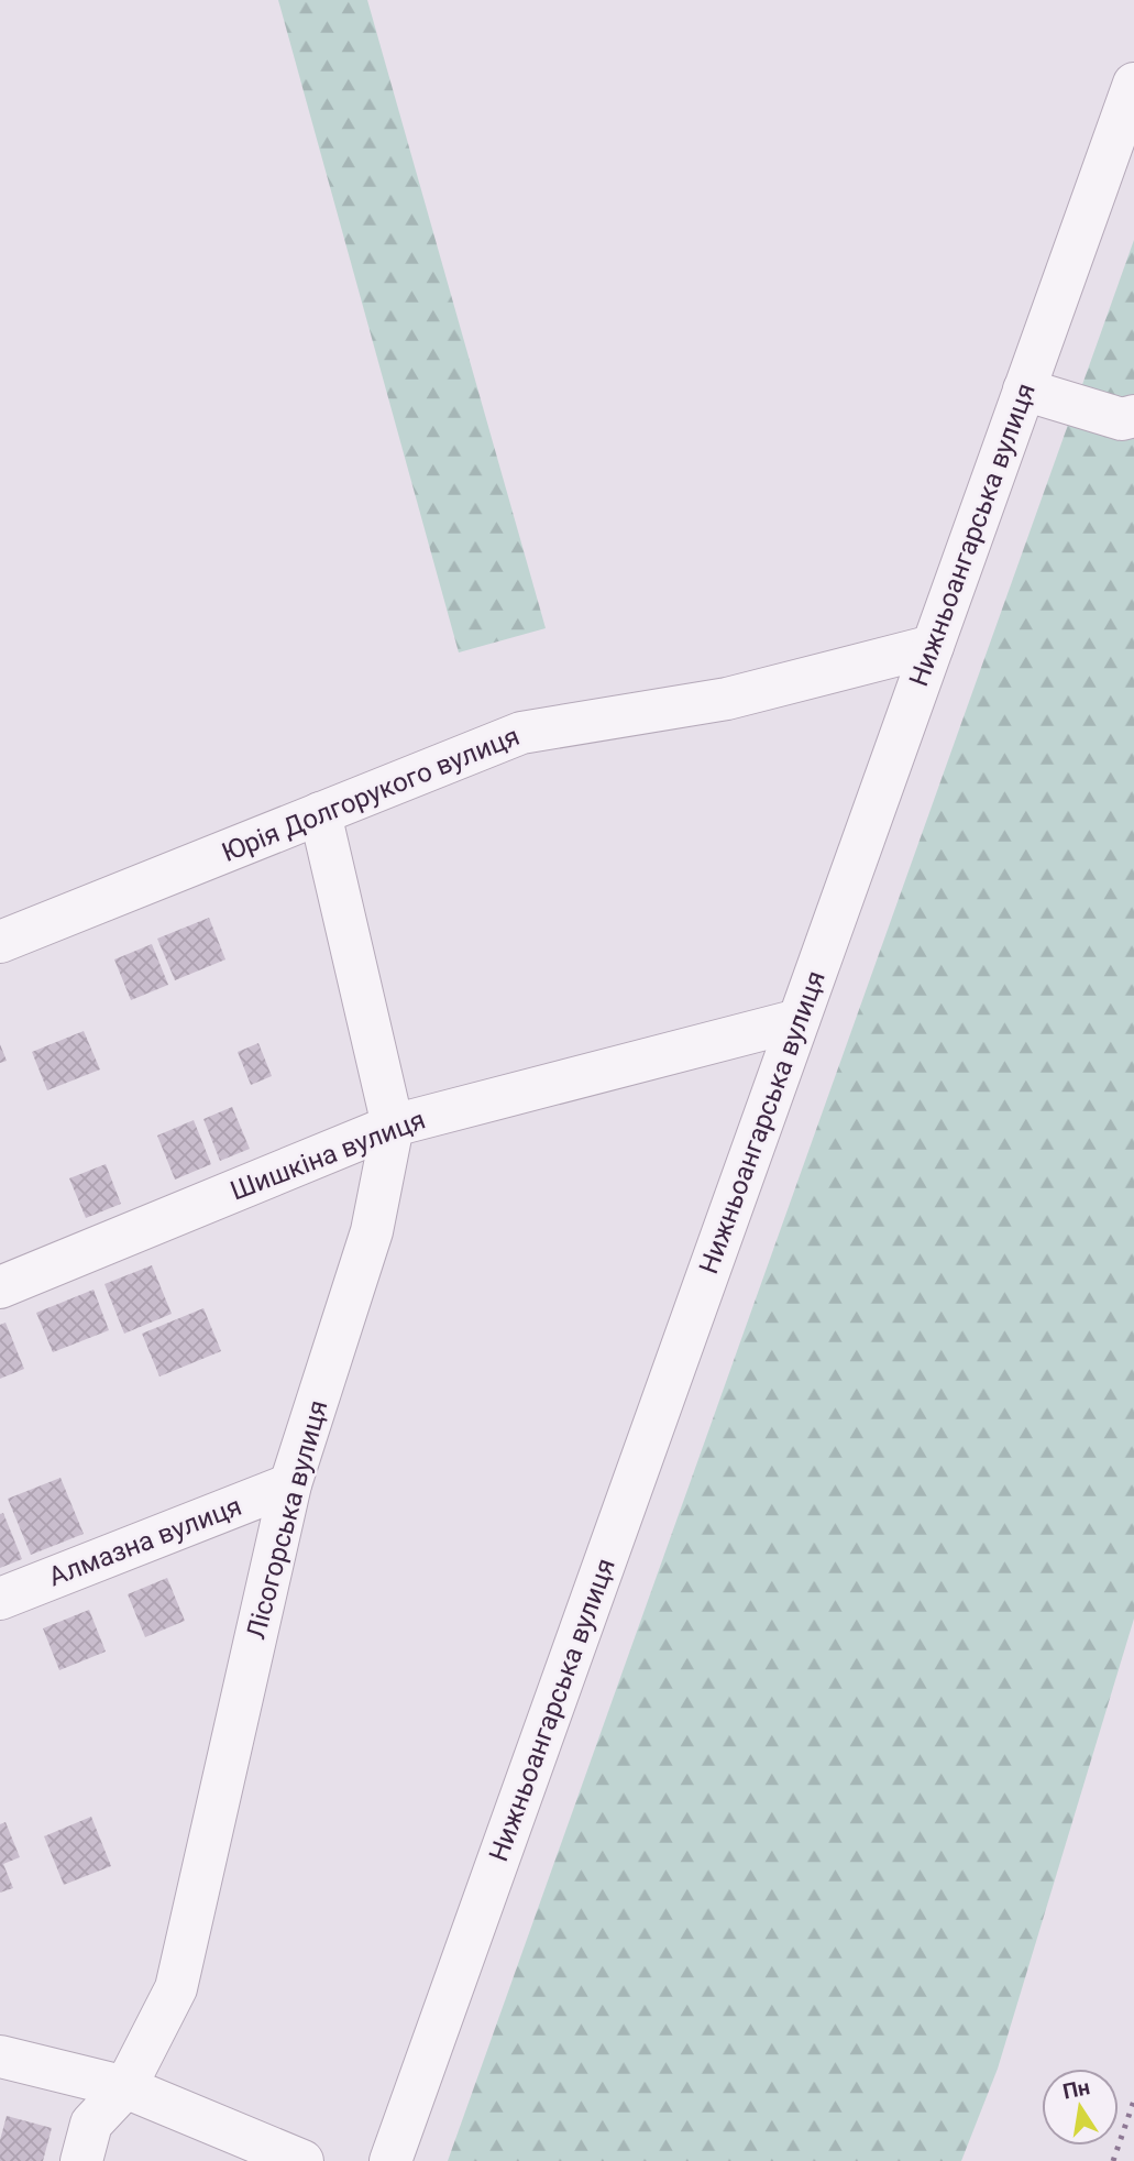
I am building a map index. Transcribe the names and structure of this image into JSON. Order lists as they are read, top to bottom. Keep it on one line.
{"streets":{"street":["Нижньоангарська вулиця","Юрія Долгорукого вулиця","Шишкіна вулиця","Лісогорська вулиця","Алмазна вулиця"]},"crossings":[["Нижньоангарська вулиця","Юрія Долгорукого вулиця"],["Нижньоангарська вулиця","Шишкіна вулиця"],["Юрія Долгорукого вулиця","Лісогорська вулиця"],["Шишкіна вулиця","Лісогорська вулиця"],["Лісогорська вулиця","Алмазна вулиця"]],"north":"top"}
